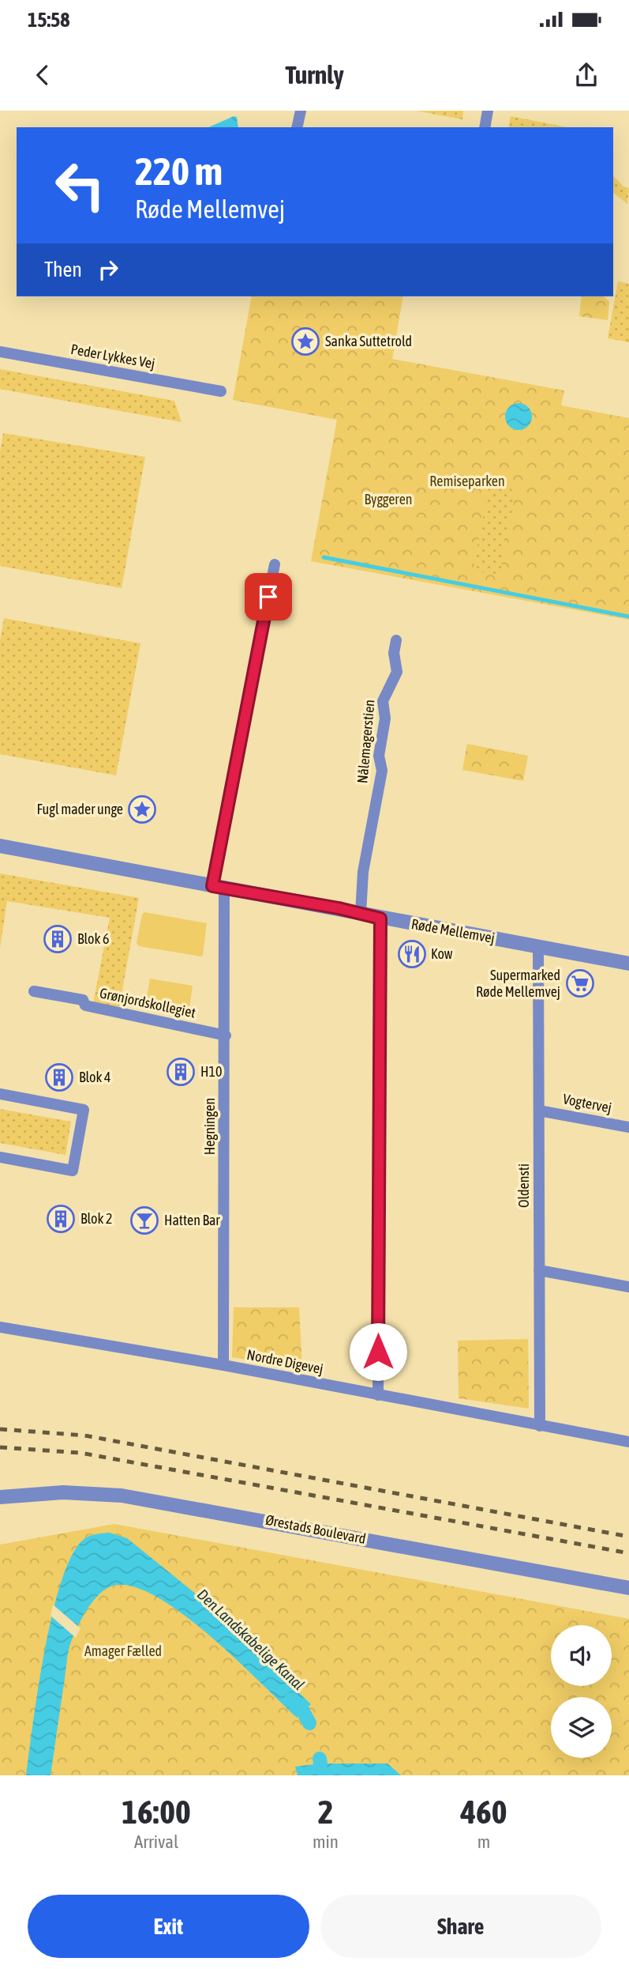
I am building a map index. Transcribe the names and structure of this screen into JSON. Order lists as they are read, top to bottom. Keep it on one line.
{"streets":{"street":["Peder Lykkes Vej","Nålemagerstien","Røde Mellemvej","Grønjordskollegiet","Vogtervej","Hegningen","Oldensti","Nordre Digevej","Ørestads Boulevard"]},"crossings":[["Nålemagerstien","Røde Mellemvej"],["Røde Mellemvej","Hegningen"],["Røde Mellemvej","Oldensti"],["Grønjordskollegiet","Hegningen"],["Vogtervej","Oldensti"],["Hegningen","Nordre Digevej"],["Oldensti","Nordre Digevej"]],"water":["Den Landskabelige Kanal"],"parks":["Remiseparken","Byggeren","Amager Fælled"],"places":{"place":["Sanka Suttetrold","Fugl mader unge"],"building":["Blok 6","H10","Blok 4","Blok 2"],"restaurant":["Kow"],"supermarket":["Supermarked Røde Mellemvej"],"bar":["Hatten Bar"]},"page":{"status":"15:58","header":"Turnly","turn":["220 m","Røde Mellemvej"],"then":"Then","eta":["16:00","Arrival","2","min","460","m"],"buttons":["Exit","Share"]}}
